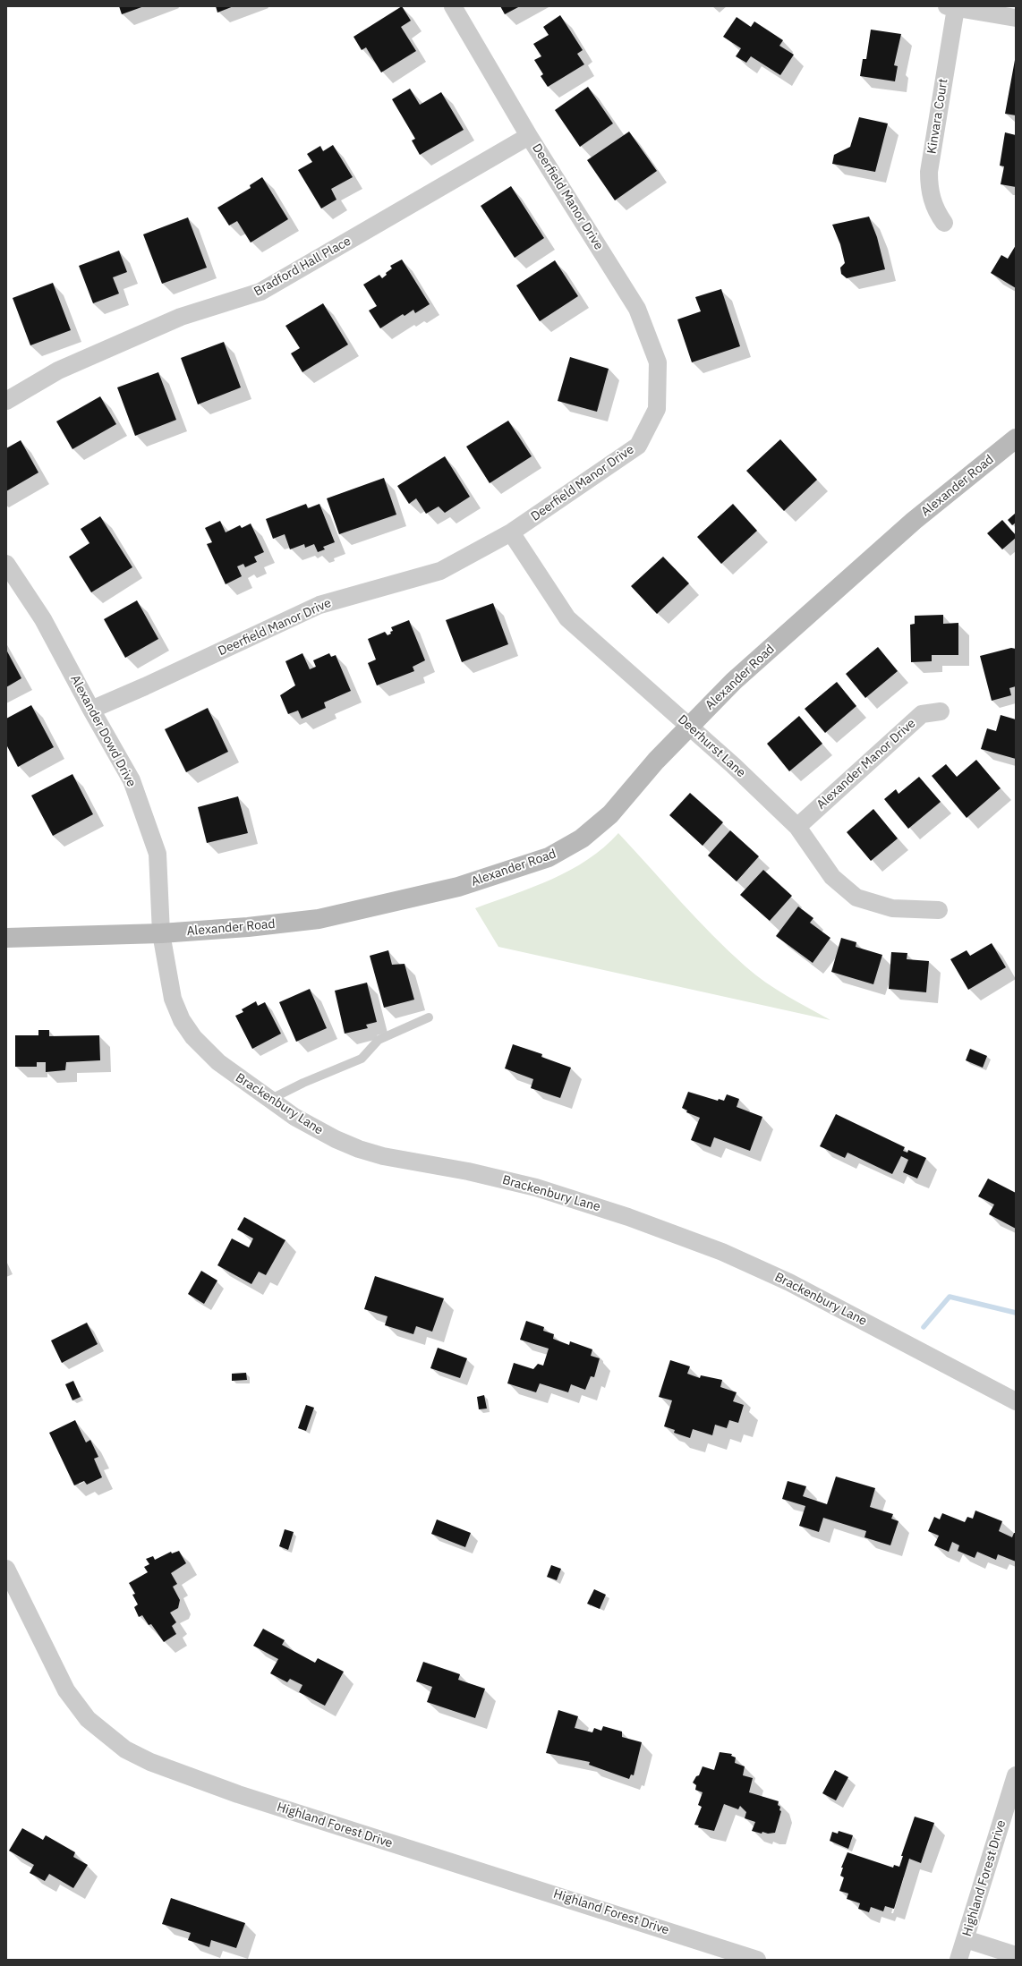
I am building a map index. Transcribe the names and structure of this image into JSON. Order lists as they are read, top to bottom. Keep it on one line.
{"streets":{"street":["Kinvara Court","Deerfield Manor Drive","Bradford Hall Place","Alexander Road","Alexander Dowd Drive","Deerhurst Lane","Alexander Manor Drive","Brackenbury Lane","Highland Forest Drive"]},"crossings":[["Deerfield Manor Drive","Bradford Hall Place"],["Deerfield Manor Drive","Alexander Dowd Drive"],["Deerfield Manor Drive","Deerhurst Lane"],["Alexander Road","Alexander Dowd Drive"],["Alexander Road","Deerhurst Lane"],["Alexander Road","Brackenbury Lane"],["Alexander Dowd Drive","Brackenbury Lane"],["Deerhurst Lane","Alexander Manor Drive"]]}
